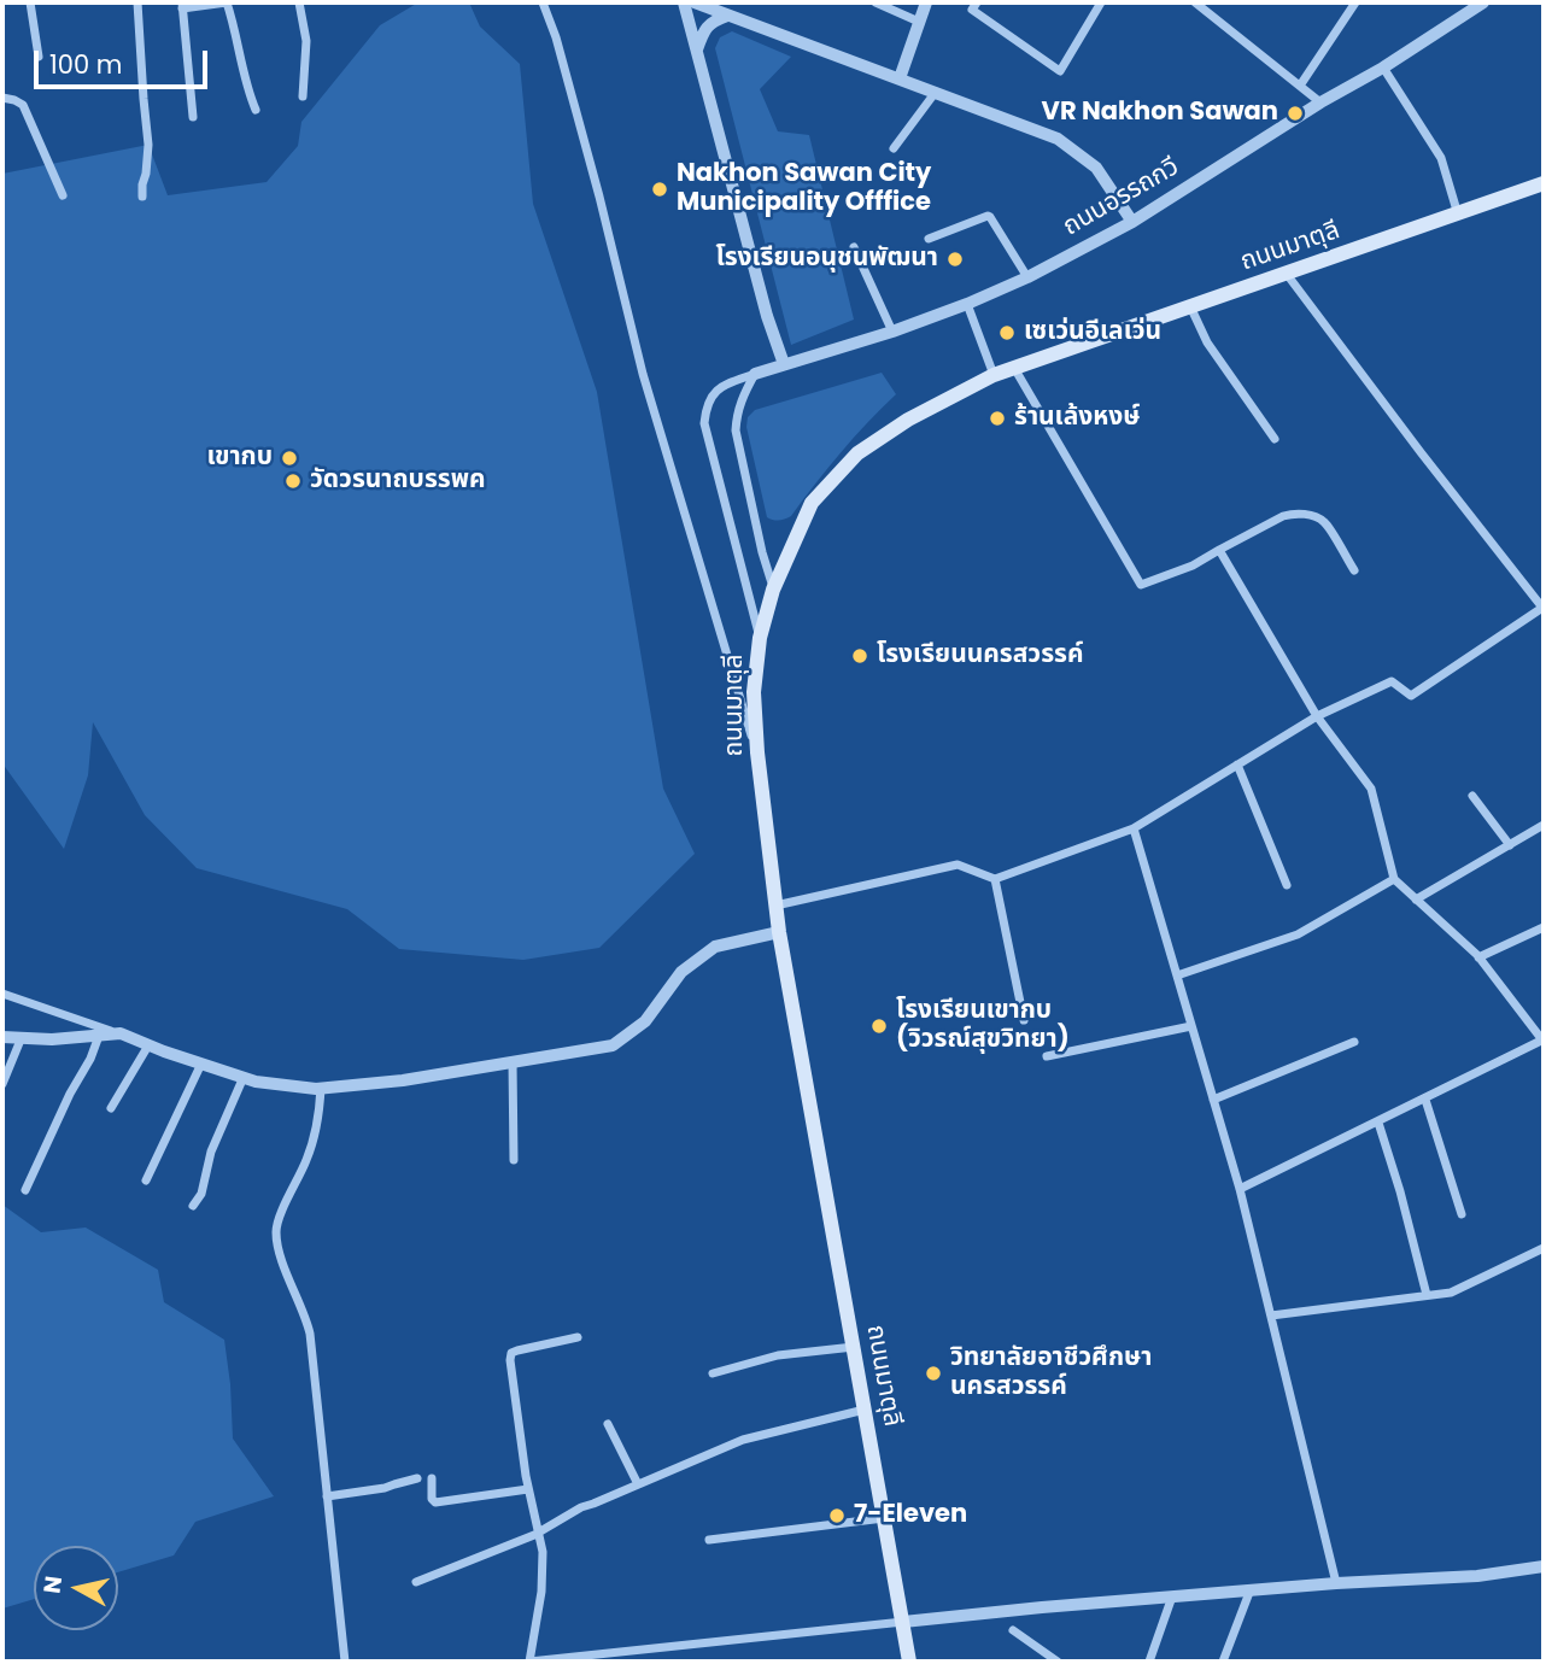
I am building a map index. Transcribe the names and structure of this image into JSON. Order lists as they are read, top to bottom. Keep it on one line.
{"streets":{"main road":["ถนนมาตุลี"],"street":["ถนนอรรถกวี"]},"places":["VR Nakhon Sawan","Nakhon Sawan City Municipality Offfice","โรงเรียนอนุชนพัฒนา","เซเว่นอีเลเว่น","ร้านเล้งหงษ์","เขากบ","วัดวรนาถบรรพค","โรงเรียนนครสวรรค์","โรงเรียนเขากบ (วิวรณ์สุขวิทยา)","วิทยาลัยอาชีวศึกษา นครสวรรค์","7-Eleven"],"scale_bar":"100 m","north":"left"}
